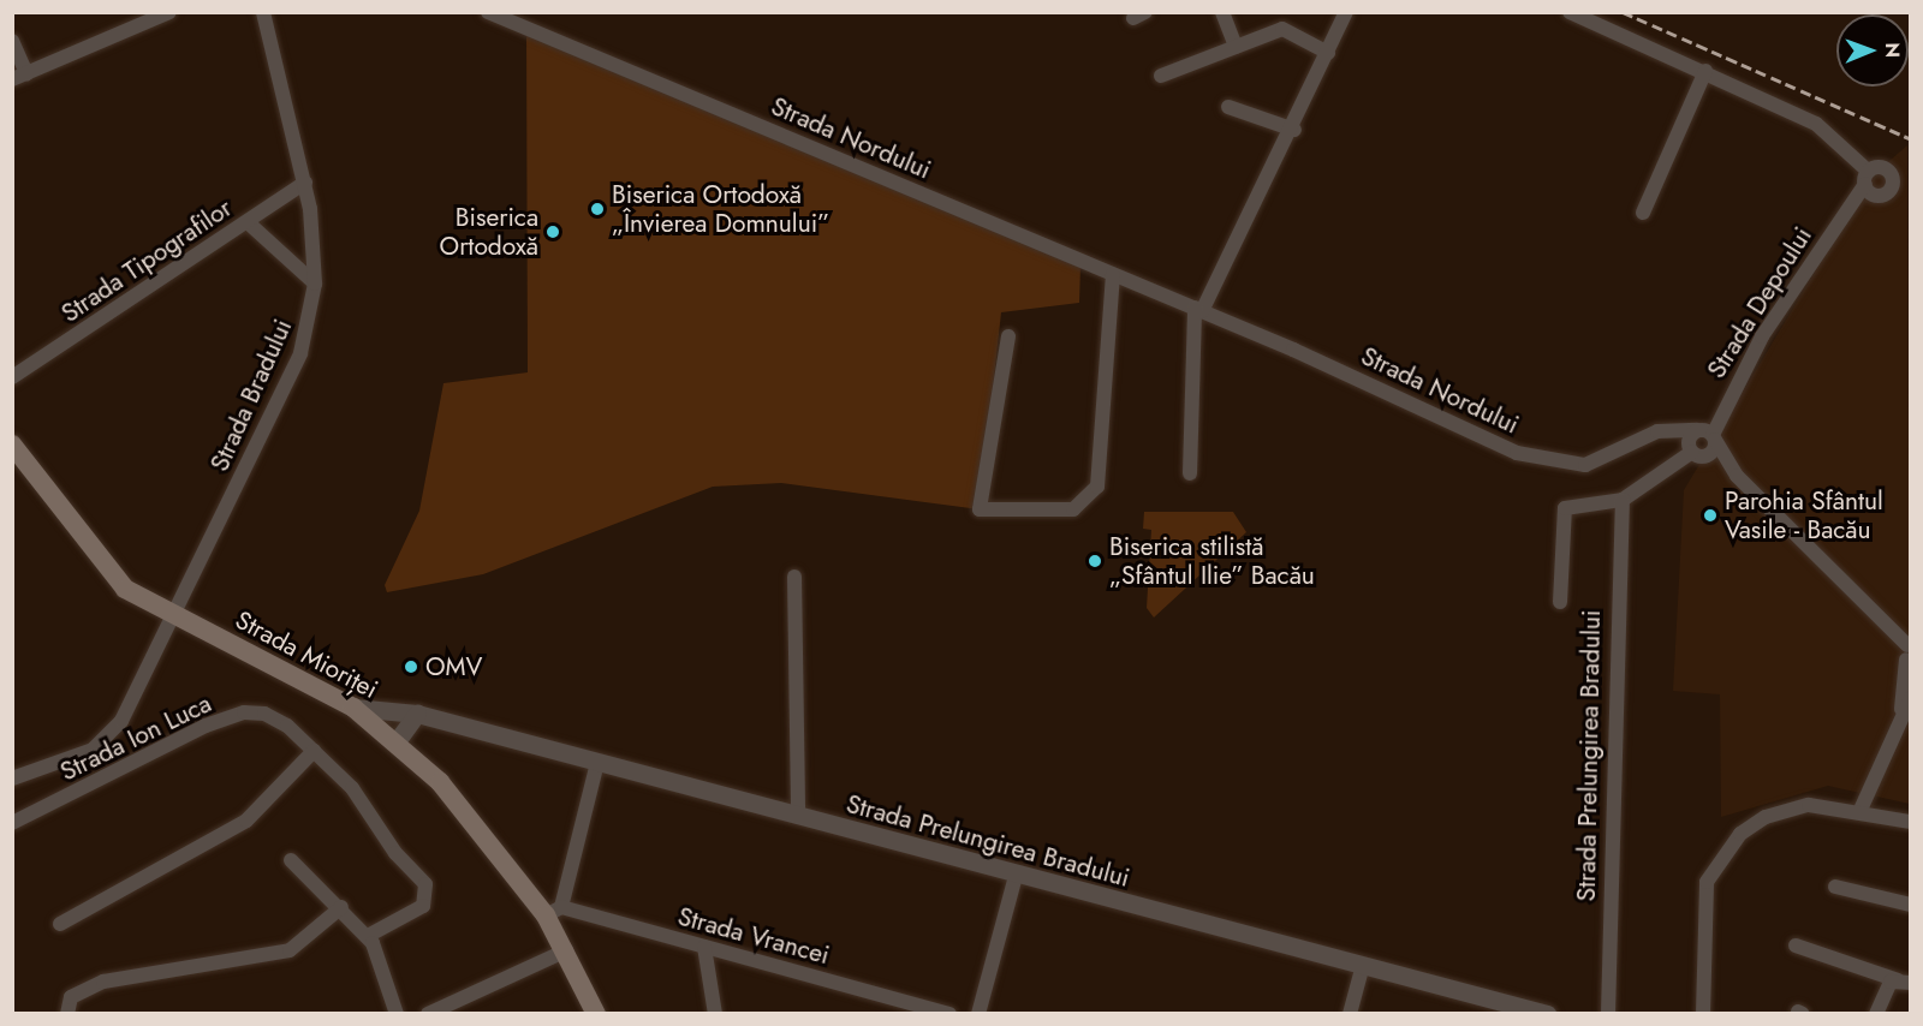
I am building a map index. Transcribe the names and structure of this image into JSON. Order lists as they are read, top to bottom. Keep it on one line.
{"streets":{"main road":["Strada Mioriței"],"street":["Strada Nordului","Strada Tipografilor","Strada Depoului","Strada Bradului","Strada Ion Luca","Strada Prelungirea Bradului","Strada Vrancei"]},"crossings":[["Strada Nordului","Strada Depoului"],["Strada Tipografilor","Strada Bradului"],["Strada Bradului","Strada Mioriței"],["Strada Bradului","Strada Ion Luca"],["Strada Mioriței","Strada Ion Luca"],["Strada Mioriței","Strada Prelungirea Bradului"],["Strada Mioriței","Strada Vrancei"]],"places":["Biserica Ortodoxă „Învierea Domnului”","Biserica Ortodoxă","Parohia Sfântul Vasile - Bacău","Biserica stilistă „Sfântul Ilie” Bacău","OMV"],"north":"right"}
